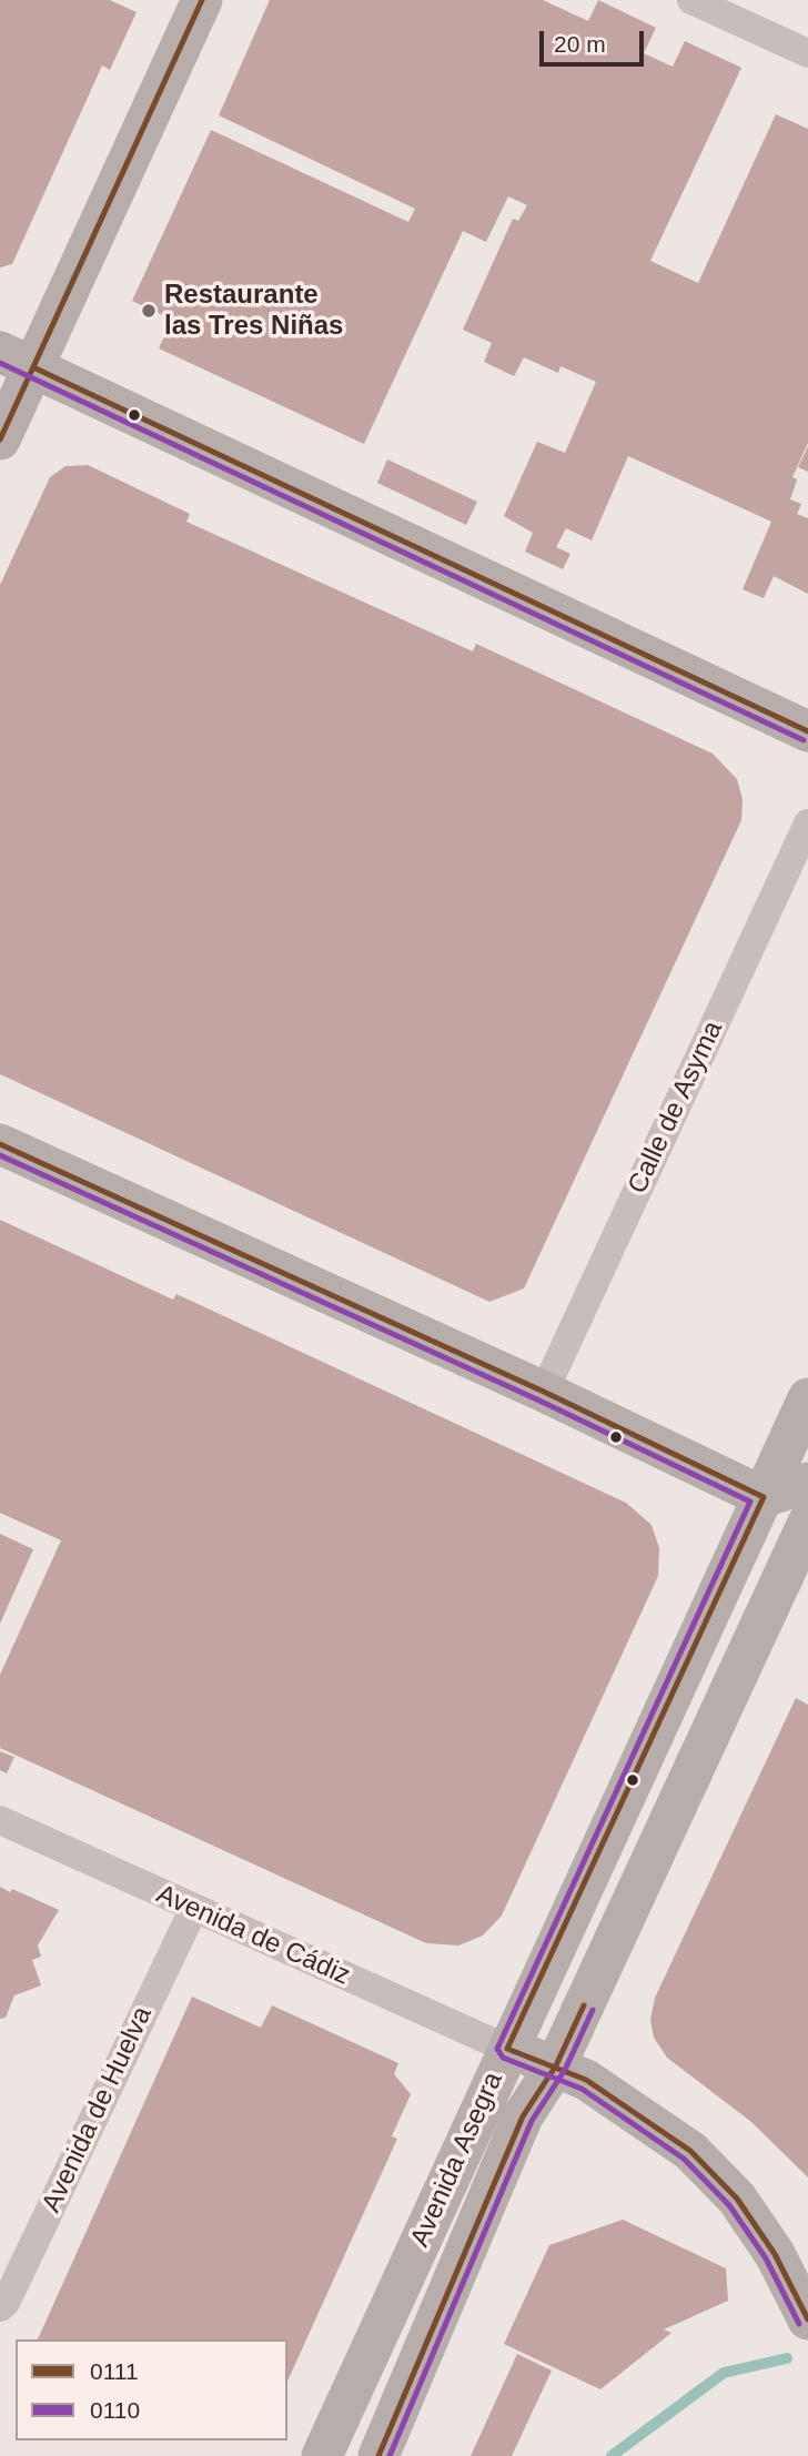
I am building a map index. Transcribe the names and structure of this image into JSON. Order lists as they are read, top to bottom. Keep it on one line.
{"streets":{"street":["Calle de Asyma","Avenida de Cádiz","Avenida de Huelva","Avenida Asegra"]},"crossings":[["Avenida de Cádiz","Avenida de Huelva"],["Avenida de Cádiz","Avenida Asegra"]],"places":["Restaurante las Tres Niñas"],"lines":["transit line 0111","transit line 0110"],"legend":["0111","0110"],"scale_bar":"20 m"}
